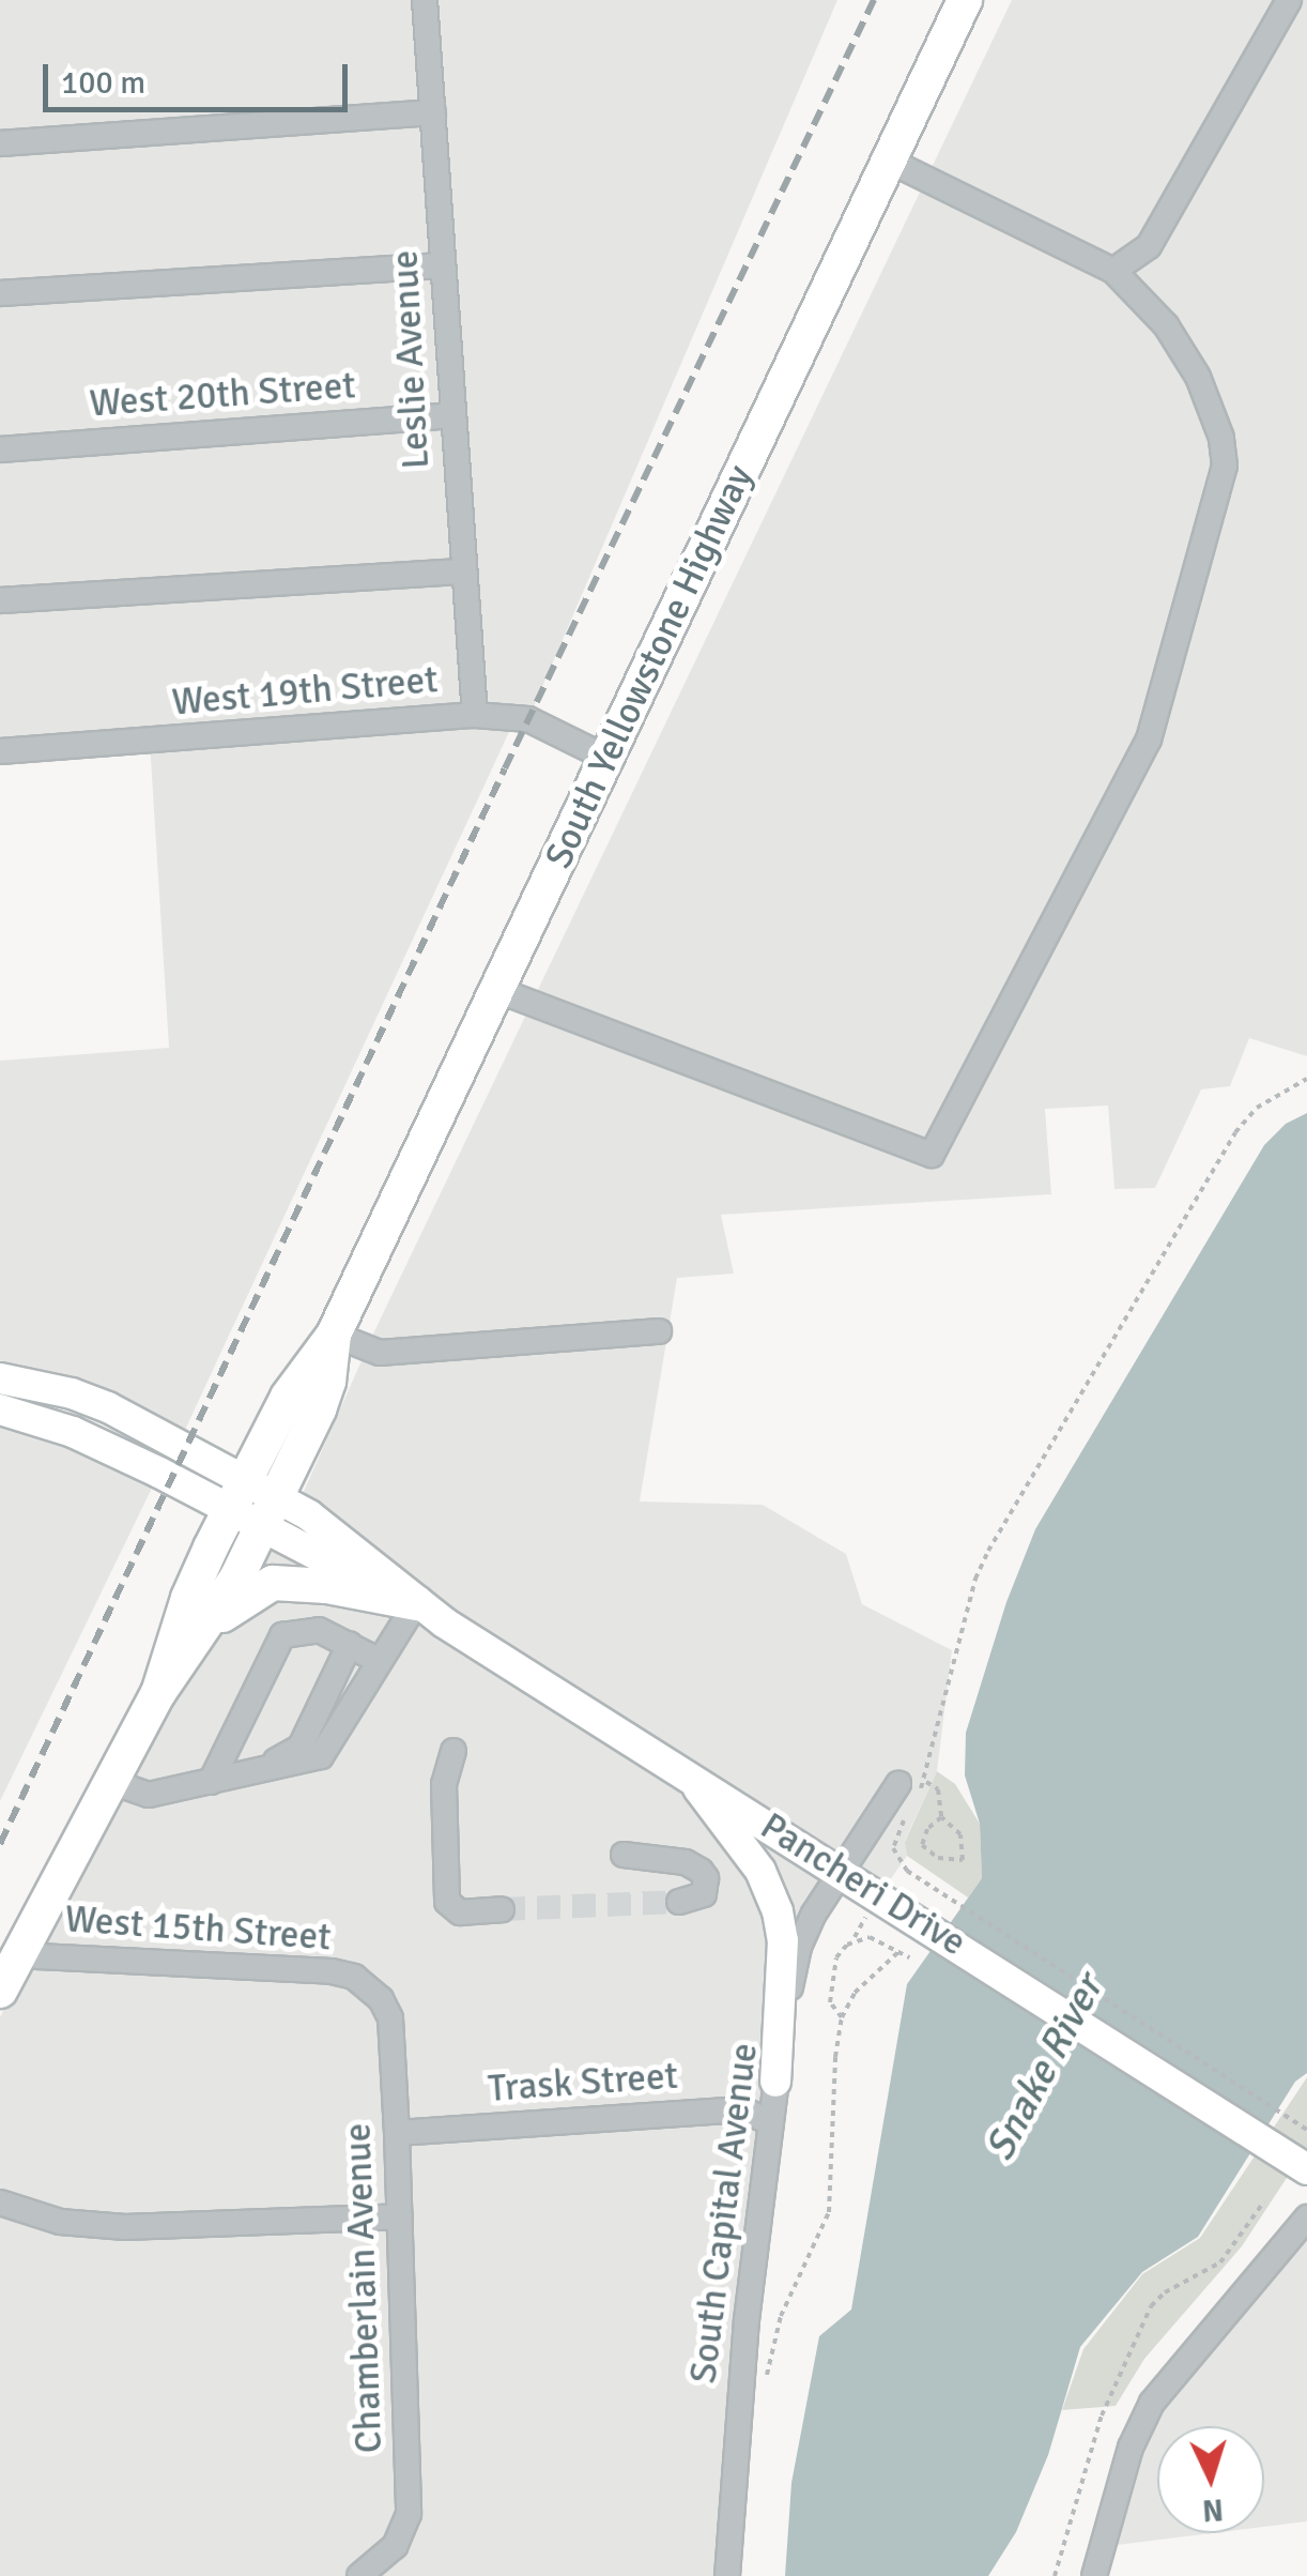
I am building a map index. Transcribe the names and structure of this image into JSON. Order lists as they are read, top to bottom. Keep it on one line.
{"streets":{"highway":["South Yellowstone Highway"],"main road":["Pancheri Drive"],"street":["Leslie Avenue","West 20th Street","West 19th Street","West 15th Street","Trask Street","South Capital Avenue","Chamberlain Avenue"]},"crossings":[["Leslie Avenue","West 20th Street"],["Leslie Avenue","West 19th Street"],["South Yellowstone Highway","West 19th Street"],["South Yellowstone Highway","Pancheri Drive"],["South Yellowstone Highway","West 15th Street"],["Pancheri Drive","South Capital Avenue"],["West 15th Street","Chamberlain Avenue"],["Trask Street","South Capital Avenue"],["Trask Street","Chamberlain Avenue"]],"water":["Snake River"],"scale_bar":"100 m","north":"bottom"}
